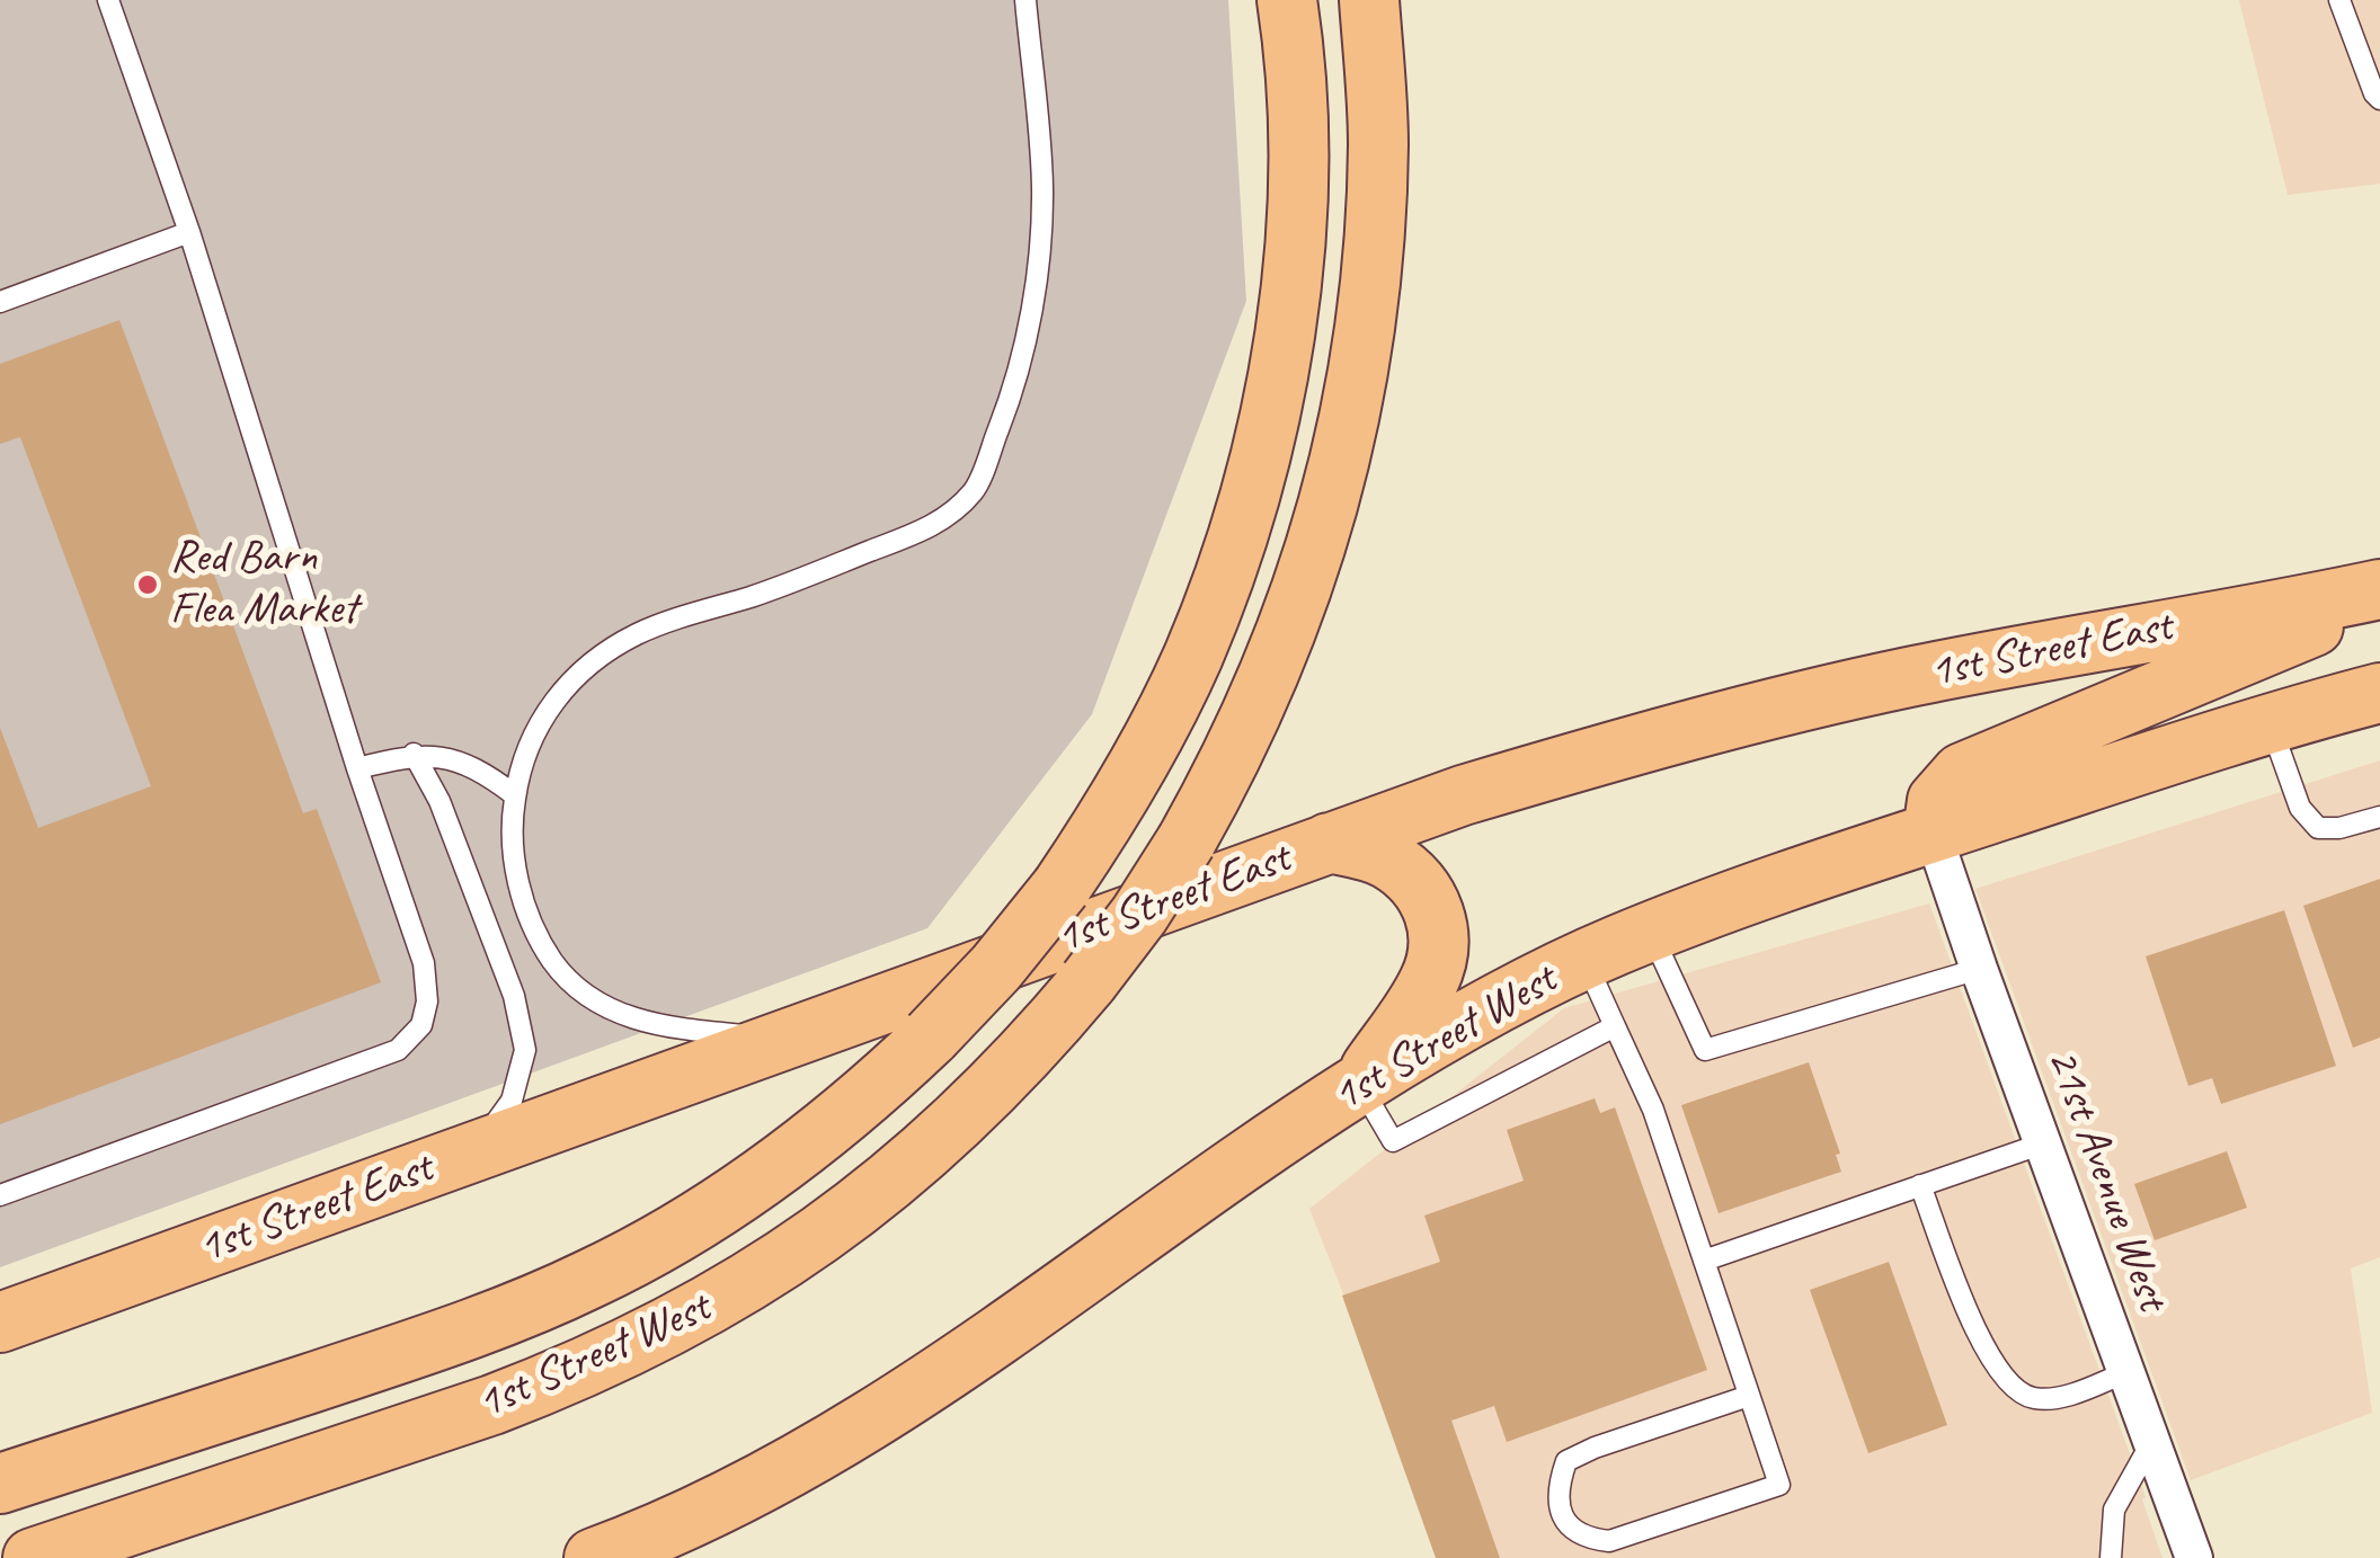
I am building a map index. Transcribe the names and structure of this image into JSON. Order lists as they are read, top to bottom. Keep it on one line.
{"streets":{"main road":["1st Street East","1st Street West"],"street":["21st Avenue West"]},"crossings":[["1st Street West","21st Avenue West"]],"places":["Red Barn Flea Market"]}
